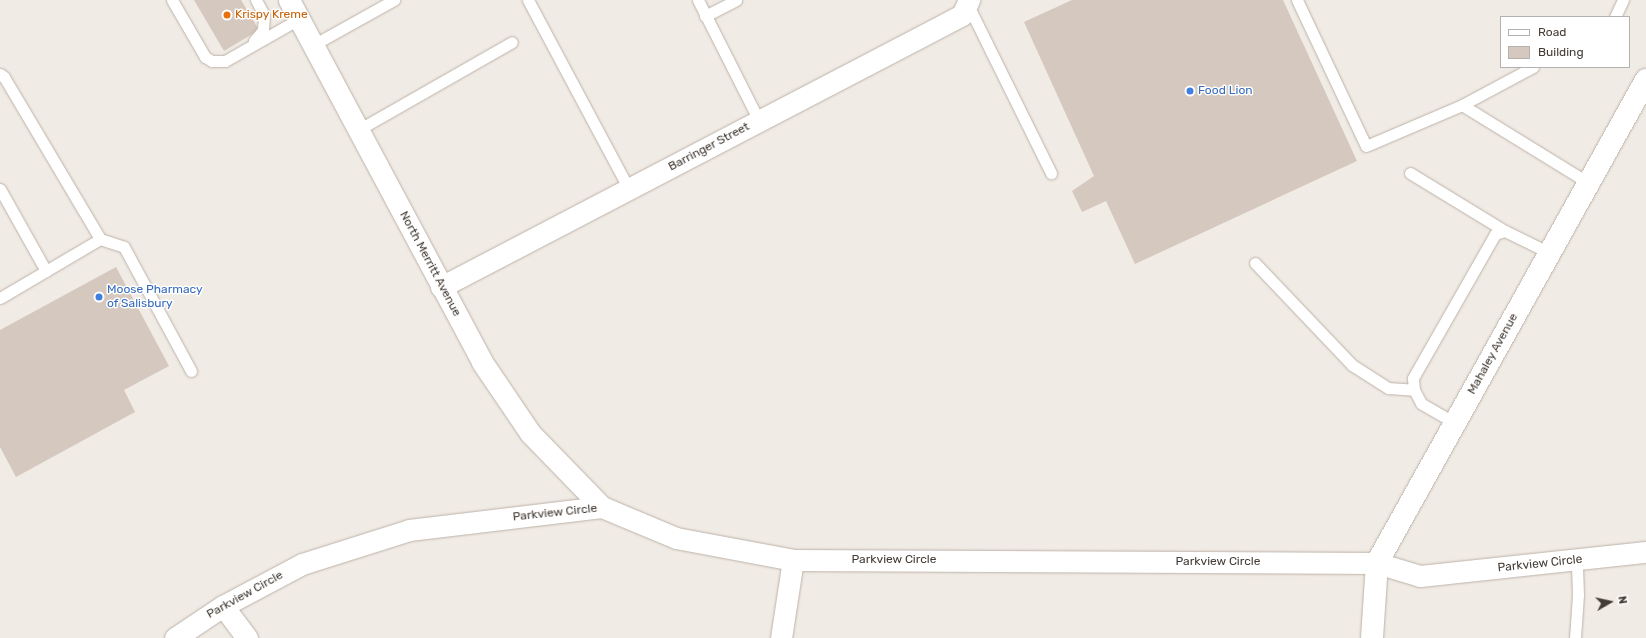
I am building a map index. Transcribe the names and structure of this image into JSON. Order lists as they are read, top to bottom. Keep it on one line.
{"streets":{"street":["Barringer Street","North Merritt Avenue","Mahaley Avenue","Parkview Circle"]},"crossings":[["Barringer Street","North Merritt Avenue"],["North Merritt Avenue","Parkview Circle"],["Mahaley Avenue","Parkview Circle"]],"places":["Krispy Kreme","Food Lion","Moose Pharmacy of Salisbury"],"legend":["Road","Building"],"north":"right"}
